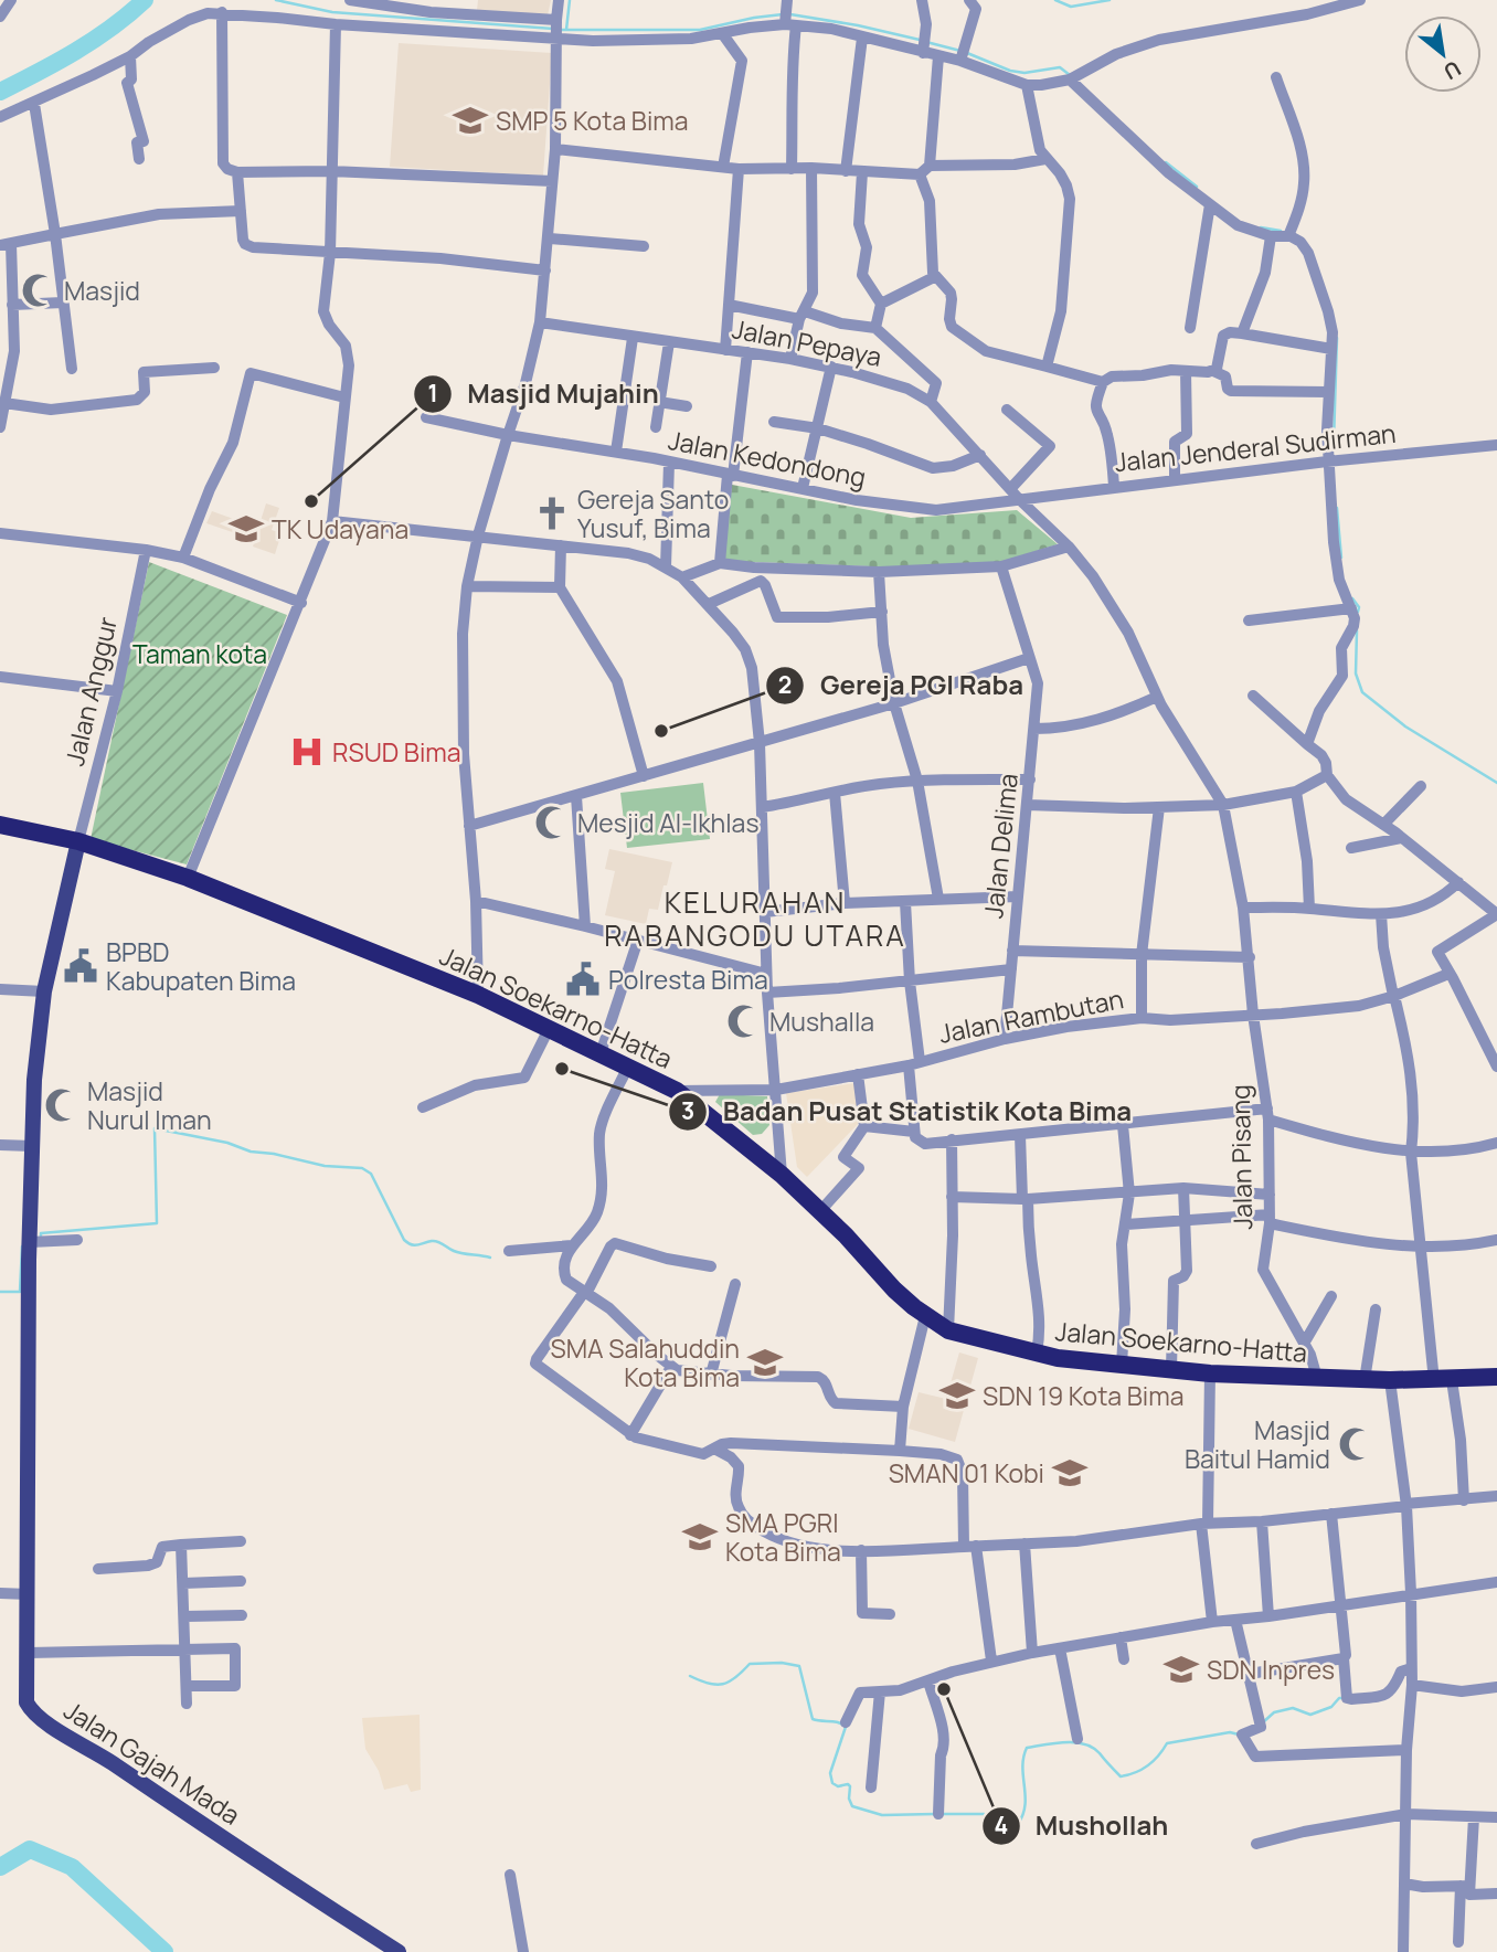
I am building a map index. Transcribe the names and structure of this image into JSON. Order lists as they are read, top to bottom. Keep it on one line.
{"streets":{"highway":["Jalan Soekarno-Hatta"],"main road":["Jalan Gajah Mada"],"street":["Jalan Pepaya","Jalan Jenderal Sudirman","Jalan Kedondong","Jalan Anggur","Jalan Delima","Jalan Rambutan","Jalan Pisang"]},"crossings":[["Jalan Pepaya","Jalan Jenderal Sudirman"],["Jalan Pepaya","Jalan Kedondong"],["Jalan Pepaya","Jalan Pisang"],["Jalan Jenderal Sudirman","Jalan Kedondong"],["Jalan Anggur","Jalan Soekarno-Hatta"],["Jalan Anggur","Jalan Gajah Mada"],["Jalan Delima","Jalan Rambutan"],["Jalan Soekarno-Hatta","Jalan Rambutan"],["Jalan Soekarno-Hatta","Jalan Pisang"],["Jalan Soekarno-Hatta","Jalan Gajah Mada"],["Jalan Rambutan","Jalan Pisang"]],"districts":["KELURAHAN RABANGODU UTARA"],"parks":["Taman kota"],"places":{"school or university":["SMP 5 Kota Bima","TK Udayana","SMA Salahuddin Kota Bima","SDN 19 Kota Bima","SMAN 01 Kobi","SMA PGRI Kota Bima","SDN Inpres"],"mosque":["Masjid","Mesjid Al-Ikhlas","Mushalla","Masjid Nurul Iman","Masjid Baitul Hamid"],"other":["Masjid Mujahin","Gereja PGI Raba","Badan Pusat Statistik Kota Bima","Mushollah"],"church":["Gereja Santo Yusuf, Bima"],"hospital":["RSUD Bima"],"public building":["BPBD Kabupaten Bima","Polresta Bima"]},"north":"bottom right"}
